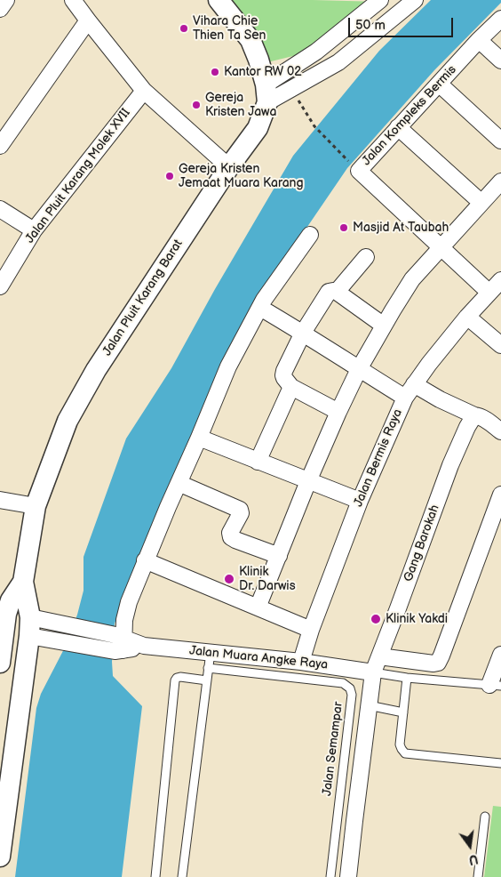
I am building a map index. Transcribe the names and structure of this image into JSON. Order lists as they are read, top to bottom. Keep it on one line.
{"streets":{"street":["Jalan Kompleks Bermis","Jalan Pluit Karang Molek XVII","Jalan Pluit Karang Barat","Jalan Bermis Raya","Gang Barokah","Jalan Muara Angke Raya"],"lane":["Jalan Semampar"]},"crossings":[["Jalan Pluit Karang Barat","Jalan Muara Angke Raya"],["Jalan Bermis Raya","Jalan Muara Angke Raya"],["Gang Barokah","Jalan Muara Angke Raya"]],"places":["Vihara Chie Thien Ta Sen","Kantor RW 02","Gereja Kristen Jawa","Gereja Kristen Jemaat Muara Karang","Masjid At Taubah","Klinik Dr. Darwis","Klinik Yakdi"],"scale_bar":"50 m","north":"bottom"}
